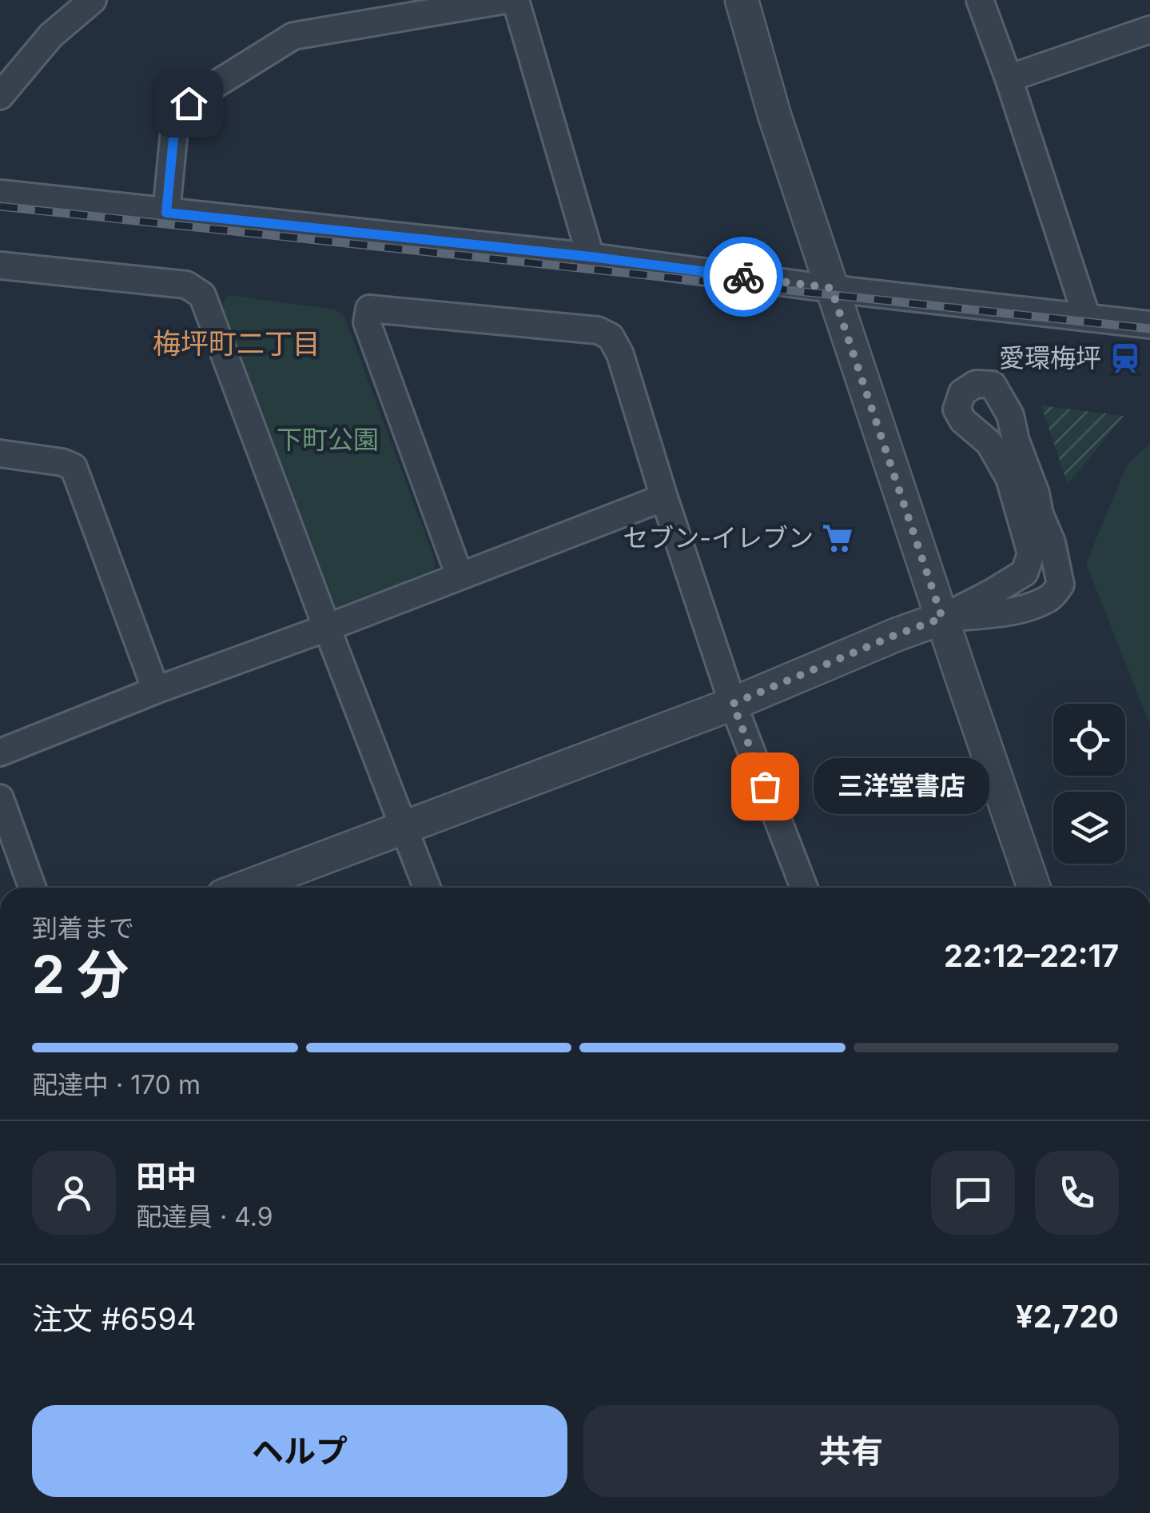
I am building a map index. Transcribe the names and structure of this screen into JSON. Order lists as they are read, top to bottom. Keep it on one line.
{"districts":["梅坪町二丁目"],"parks":["下町公園"],"places":{"station":["愛環梅坪"],"supermarket":["セブン-イレブン"],"other":["三洋堂書店"]},"page":{"bubble":"三洋堂書店","heading":["2 分","到着まで","22:12–22:17"],"panel":["田中","配達員 · 4.9","注文 #6594","¥2,720"],"bar":"配達中 · 170 m","buttons":["ヘルプ","共有"]}}
